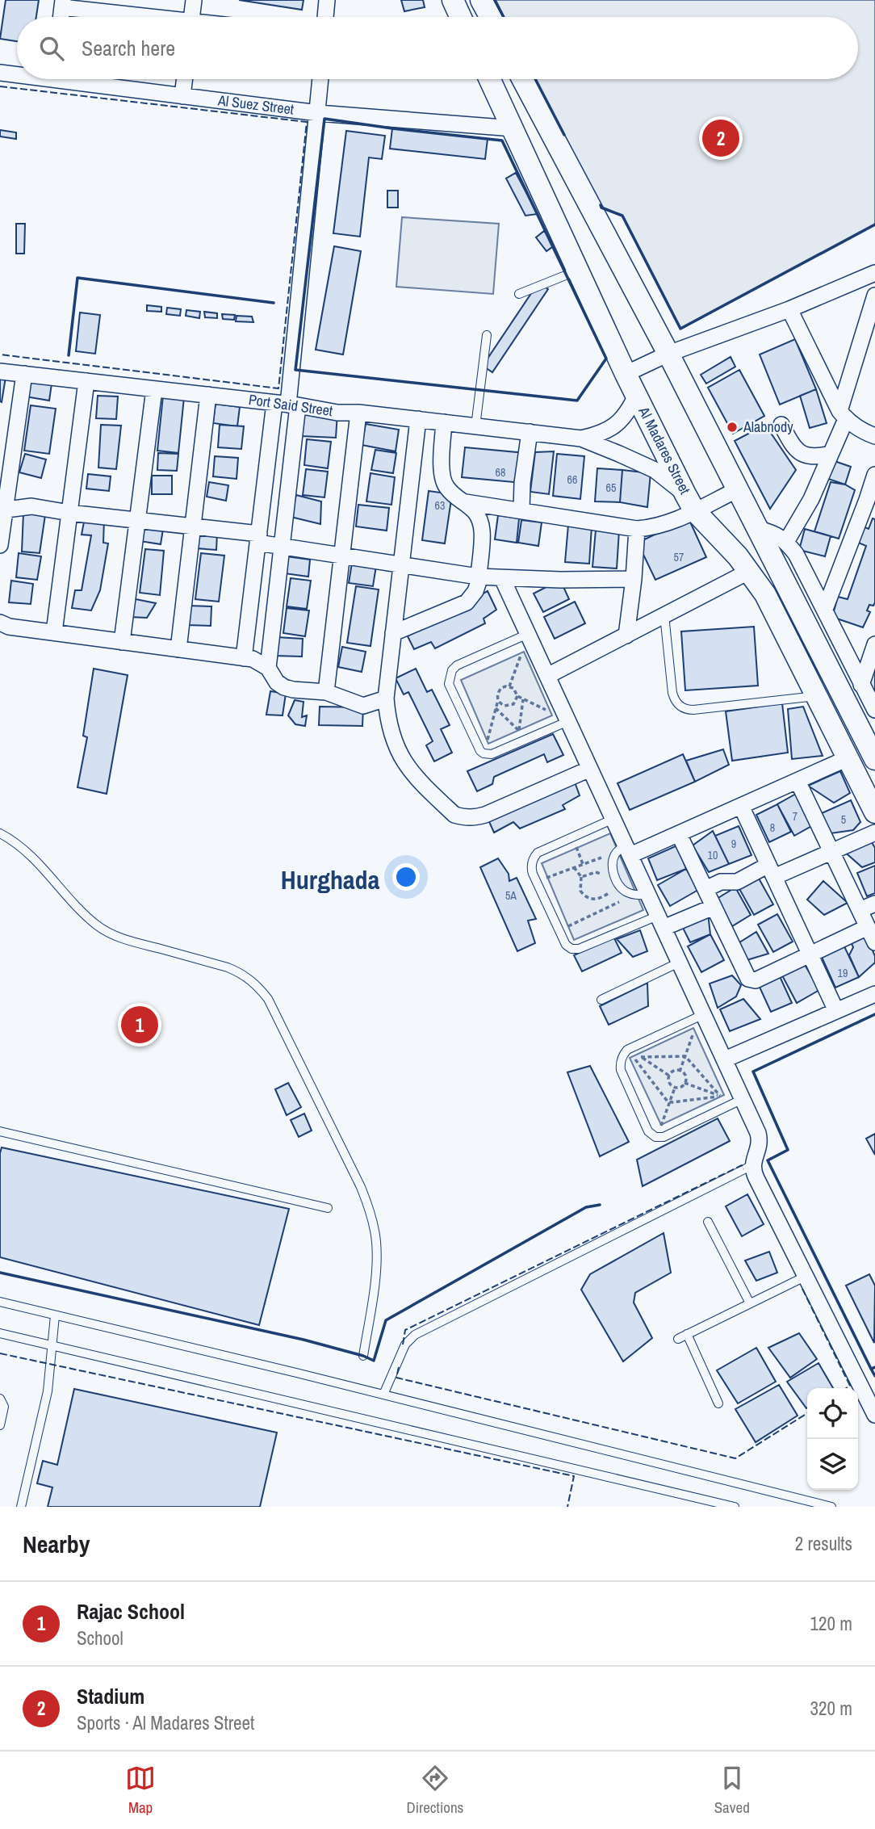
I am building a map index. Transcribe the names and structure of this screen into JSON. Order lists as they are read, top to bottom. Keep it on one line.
{"streets":{"street":["Al Suez Street","Port Said Street","Al Madares Street"]},"crossings":[["Al Suez Street","Al Madares Street"],["Port Said Street","Al Madares Street"]],"districts":["Hurghada"],"places":["Alabnody"],"house_numbers":["68","66","65","63","57","7","5","8","9","10","5A","19"],"page":{"search":"Search here","pins":["2","1"],"heading":["Nearby","2 results"],"list":[{"mark":"1","name":"Rajac School","note":"School","value":"120 m"},{"mark":"2","name":"Stadium","note":"Sports · Al Madares Street","value":"320 m"}],"nav":["Map","Directions","Saved"]}}
